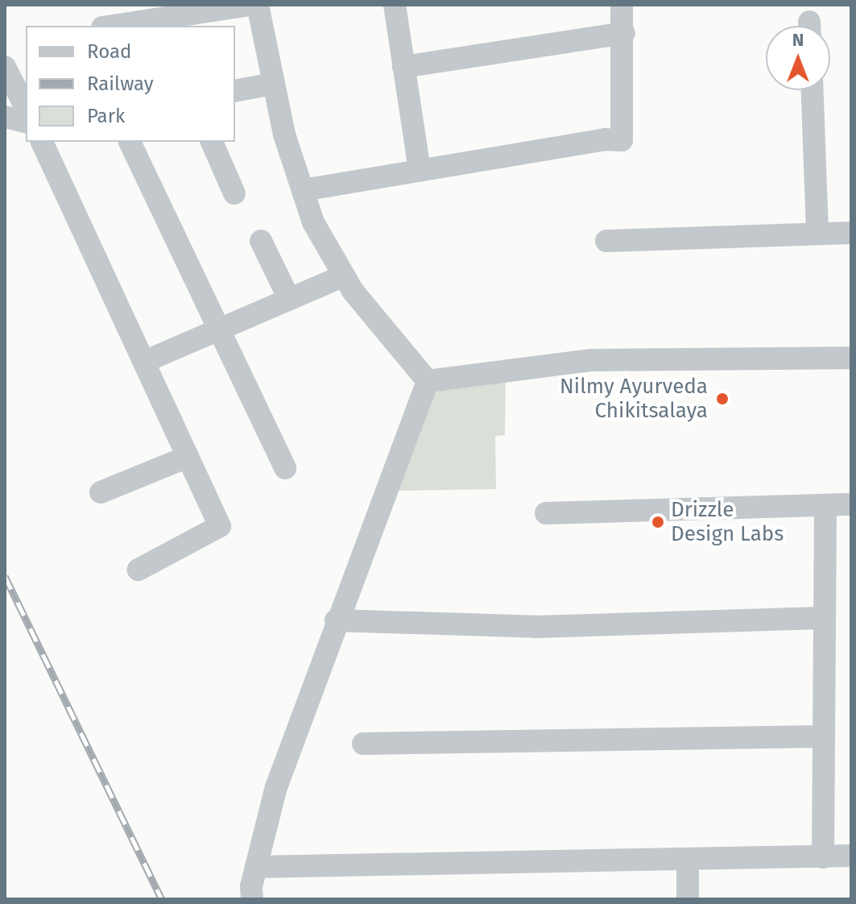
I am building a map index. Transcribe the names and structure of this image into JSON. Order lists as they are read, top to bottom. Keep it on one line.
{"places":["Nilmy Ayurveda Chikitsalaya","Drizzle Design Labs"],"legend":["Road","Railway","Park"],"north":"top"}
